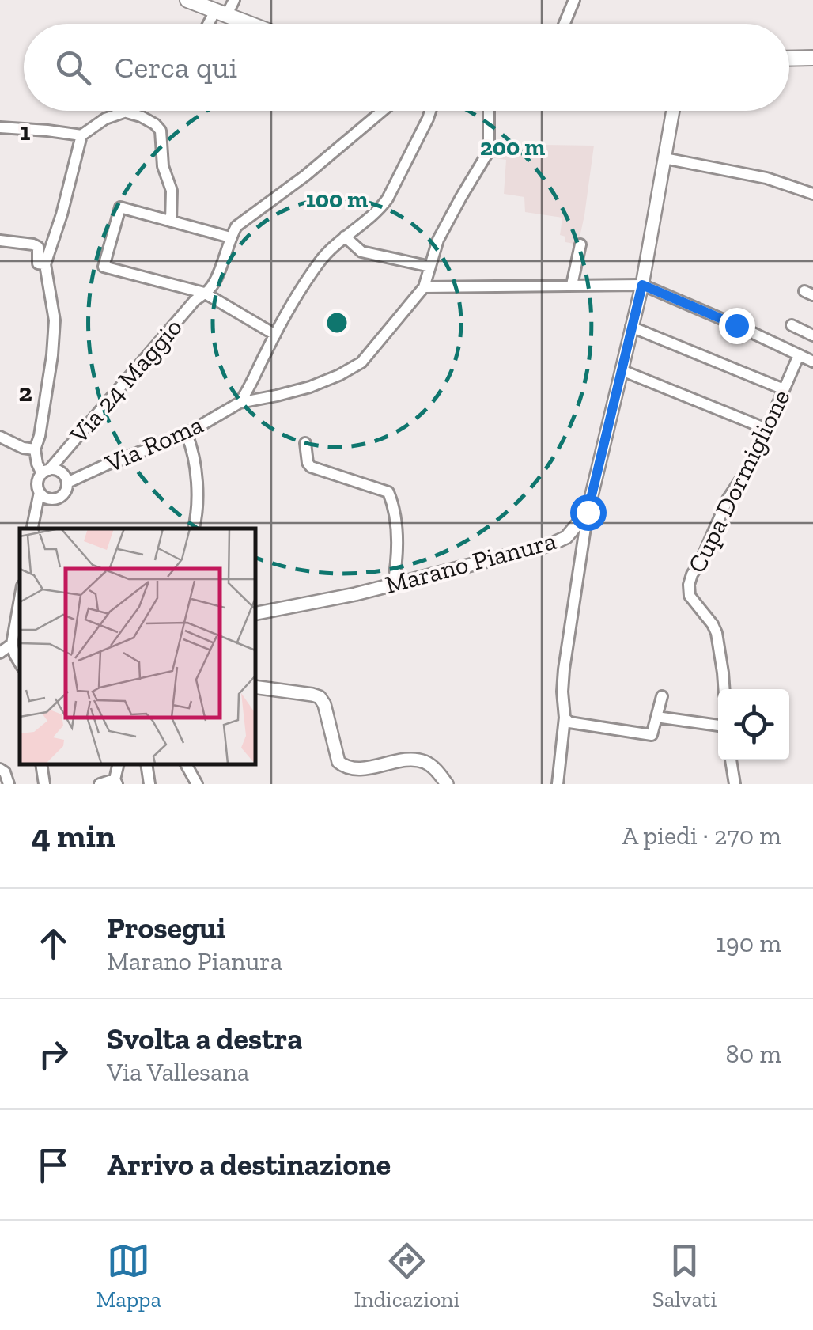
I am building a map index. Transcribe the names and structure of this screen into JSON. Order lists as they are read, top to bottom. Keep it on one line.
{"streets":{"street":["Via 24 Maggio","Via Roma","Cupa Dormiglione","Marano Pianura"]},"crossings":[["Via 24 Maggio","Via Roma"]],"page":{"search":"Cerca qui","heading":["4 min","A piedi · 270 m"],"list":[["Prosegui","Marano Pianura","190 m"],["Svolta a destra","Via Vallesana","80 m"],"Arrivo a destinazione"],"nav":["Mappa","Indicazioni","Salvati"]},"grid":{"rows":["1","2"]},"rings":["200 m","100 m"]}
